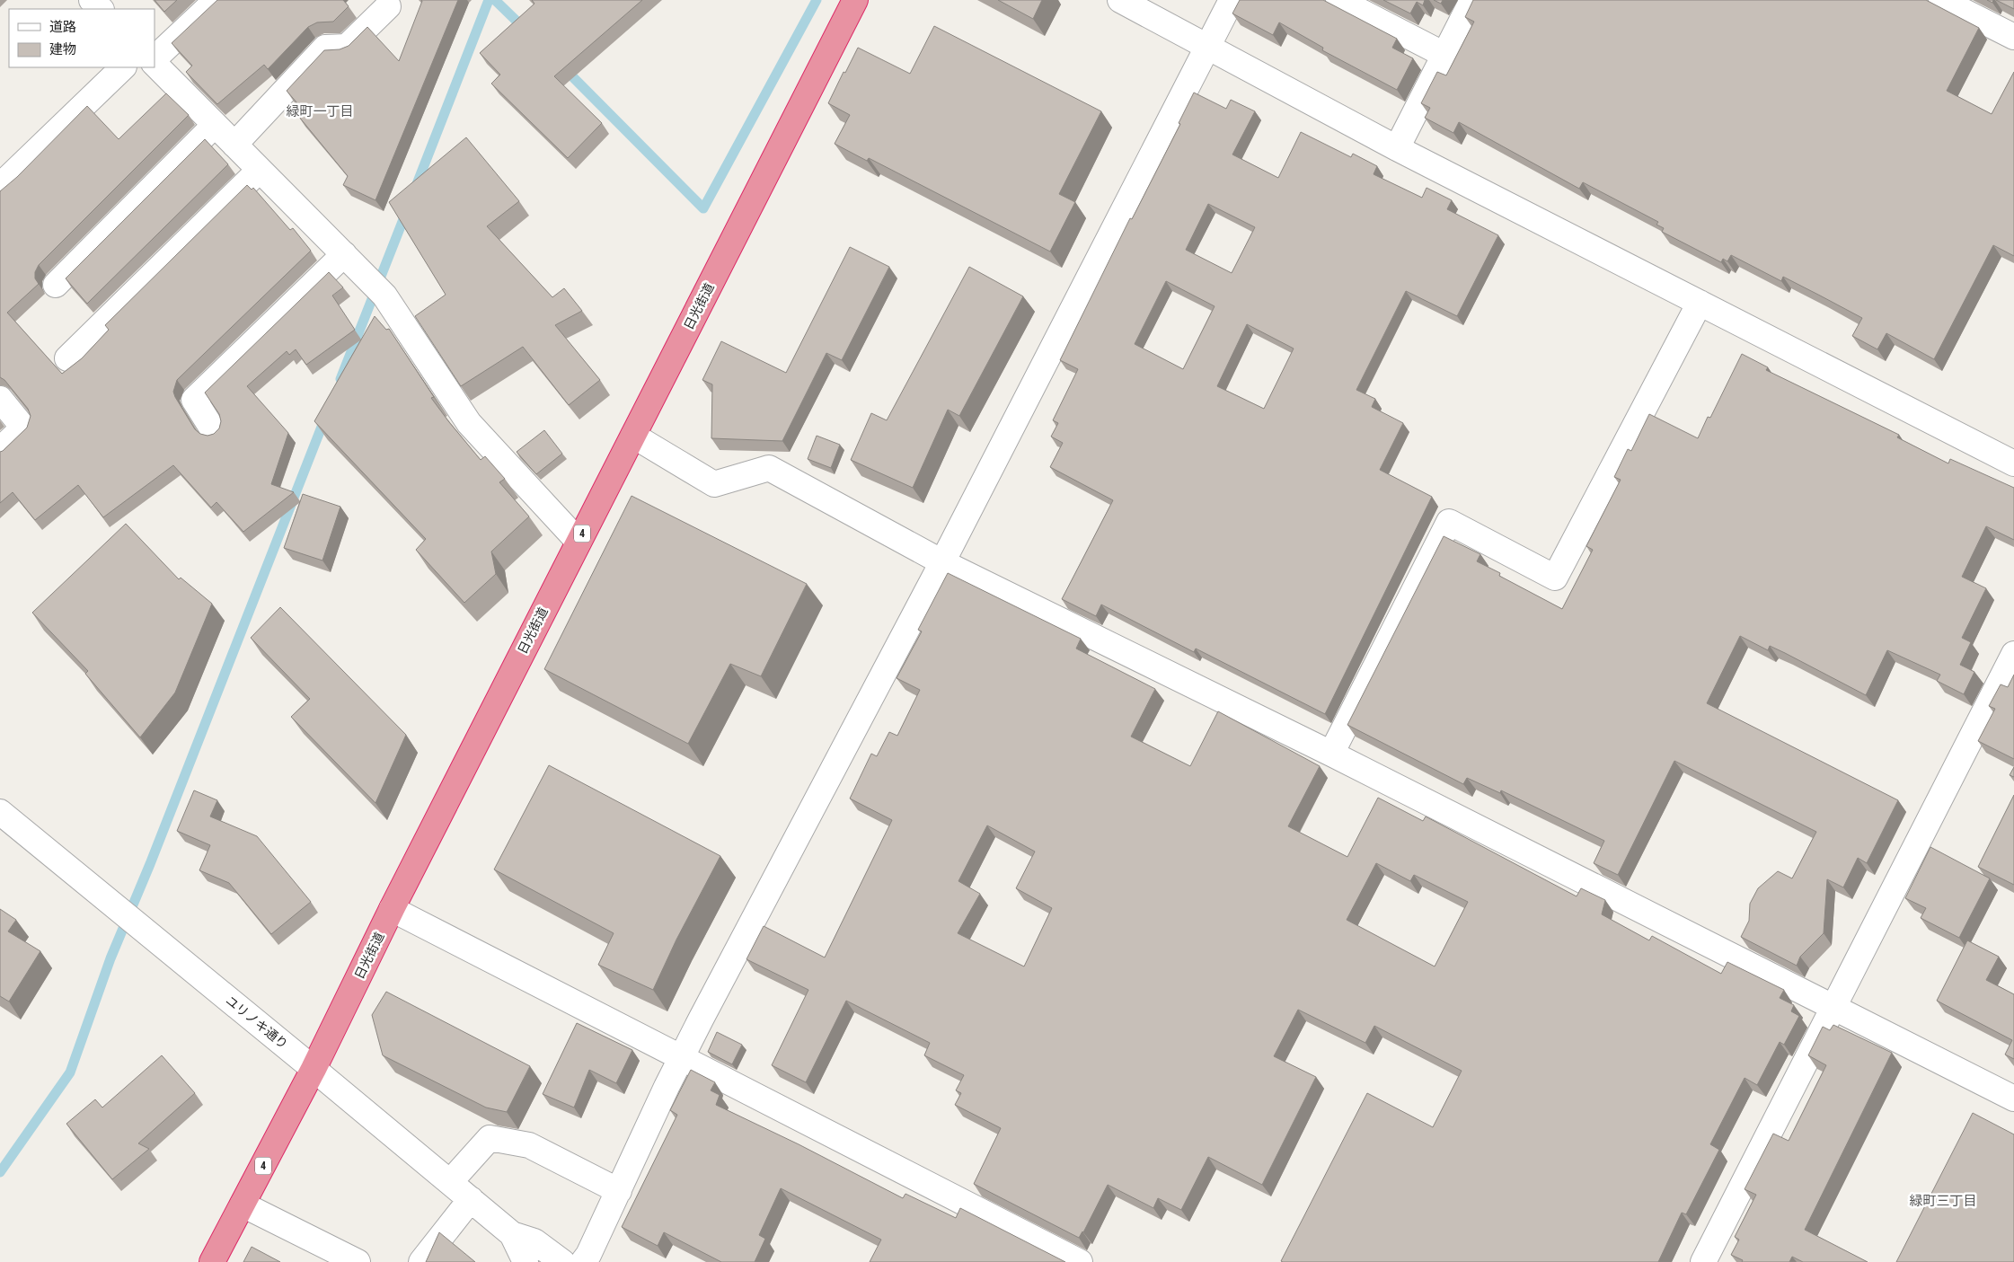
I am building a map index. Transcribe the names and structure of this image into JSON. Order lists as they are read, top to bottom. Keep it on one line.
{"streets":{"highway":["日光街道","4"],"street":["ユリノキ通り"]},"crossings":[["日光街道","ユリノキ通り"]],"districts":["緑町一丁目","緑町三丁目"],"legend":["道路","建物"]}
